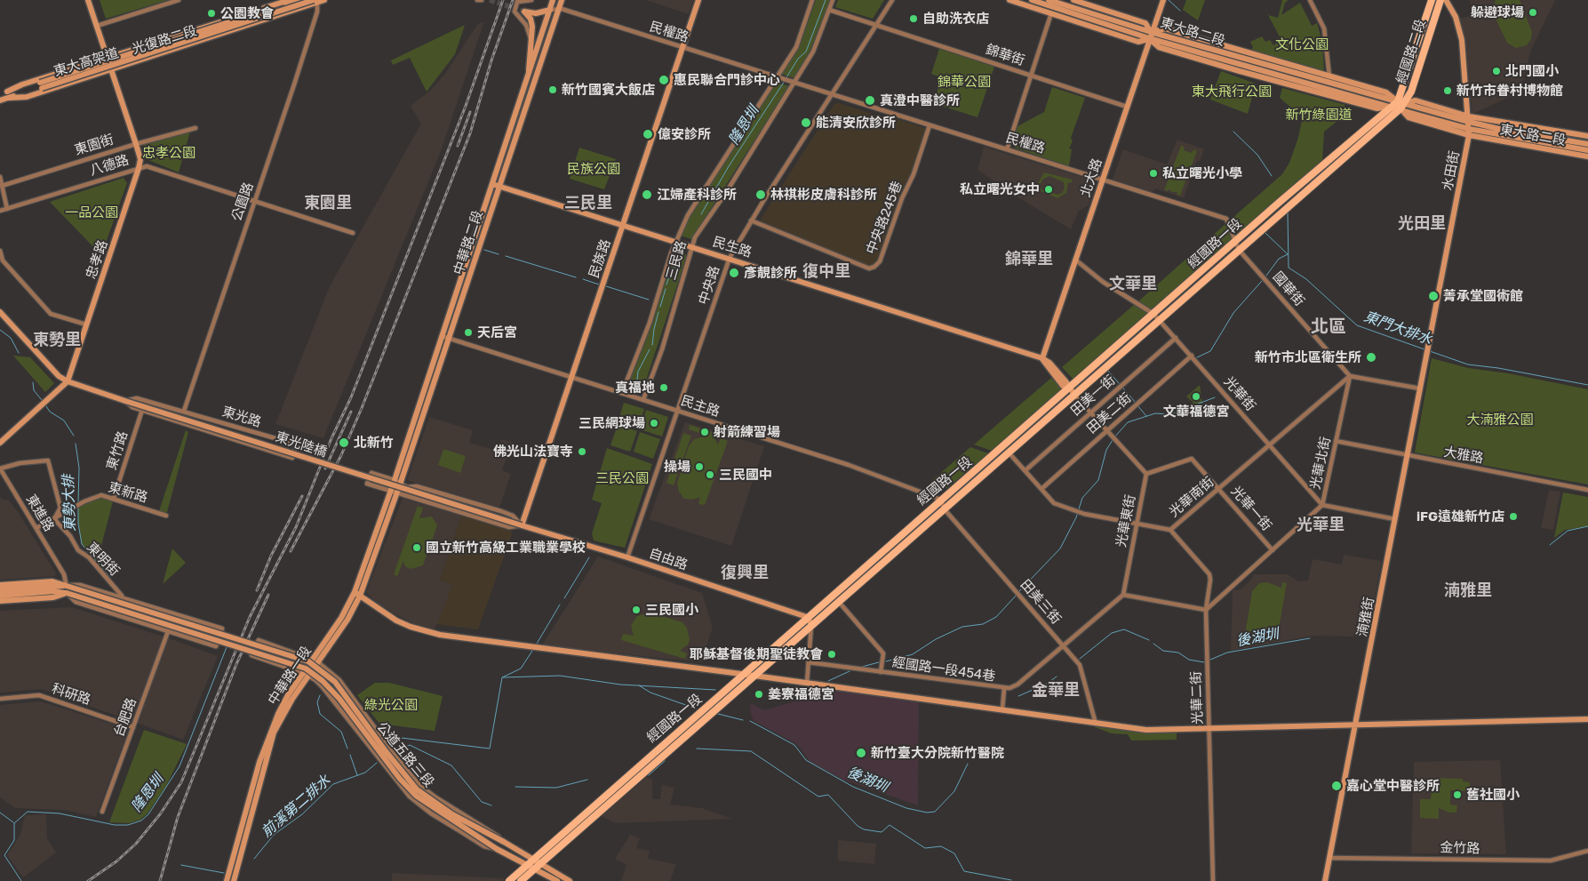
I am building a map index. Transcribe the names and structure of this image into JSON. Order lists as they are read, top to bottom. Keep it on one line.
{"streets":{"main road":["經國路二段","經國路一段"],"street":["民權路","東大路二段","光復路二段","錦華街","東大高架道","東園街","八德路","水田街","北大路","公園路","中央路245巷","中華路二段","民生路","民族路","忠孝路","三民路","中央路","國華街","光華街","田美一街","民主路","田美二街","東光路","東光陸橋","東竹路","大雅路","光華北街","東新路","光華南街","光華一街","東進路","光華東街","東明街","自由路","田美三街","湳雅街","經國路一段454巷","中華路一段","科研路","光華二街","台肥路","公道五路三段","金竹路"]},"crossings":[["民權路","北大路"],["民權路","中央路245巷"],["民權路","中華路二段"],["民權路","經國路一段"],["民權路","民族路"],["民權路","三民路"],["民權路","中央路"],["民權路","國華街"],["東大路二段","經國路二段"],["東大路二段","水田街"],["東大路二段","北大路"],["東大路二段","經國路一段"],["光復路二段","東大高架道"],["光復路二段","公園路"],["光復路二段","忠孝路"],["經國路二段","經國路一段"],["錦華街","北大路"],["錦華街","三民路"],["錦華街","中央路"],["東大高架道","公園路"],["東園街","忠孝路"],["八德路","公園路"],["八德路","忠孝路"],["水田街","湳雅街"],["北大路","民生路"],["北大路","光華街"],["公園路","東光路"],["中央路245巷","中央路"],["中華路二段","民生路"],["中華路二段","民主路"],["中華路二段","自由路"],["中華路二段","中華路一段"],["經國路一段","國華街"],["經國路一段","光華街"],["經國路一段","民主路"],["經國路一段","光華南街"],["經國路一段","自由路"],["經國路一段","田美三街"],["經國路一段","經國路一段454巷"],["經國路一段","公道五路三段"],["民生路","民族路"],["民生路","三民路"],["民生路","中央路"],["民族路","民主路"],["民族路","東光陸橋"],["民族路","自由路"],["忠孝路","東光路"],["三民路","民主路"],["中央路","民主路"],["中央路","自由路"],["國華街","光華北街"],["國華街","光華南街"],["光華街","田美一街"],["光華街","田美二街"],["光華街","光華北街"],["光華街","光華南街"],["田美一街","光華南街"],["田美二街","光華南街"],["東光路","東光陸橋"],["東光路","東竹路"],["東光陸橋","自由路"],["東竹路","東新路"],["大雅路","光華北街"],["大雅路","湳雅街"],["光華北街","光華南街"],["光華北街","光華一街"],["光華北街","光華二街"],["東新路","東進路"],["東新路","東明街"],["光華南街","光華一街"],["光華南街","光華東街"],["光華南街","光華二街"],["光華一街","光華東街"],["東進路","公道五路三段"],["東明街","公道五路三段"],["自由路","中華路一段"],["湳雅街","金竹路"],["中華路一段","公道五路三段"],["科研路","台肥路"],["台肥路","公道五路三段"]],"districts":["東園里","三民里","光田里","錦華里","復中里","文華里","北區","東勢里","光華里","復興里","湳雅里","金華里"],"water":["隆恩圳","東門大排水","東勢大排","後湖圳","前溪第二排水"],"parks":["文化公園","錦華公園","東大飛行公園","新竹綠園道","忠孝公園","民族公園","一品公園","大湳雅公園","三民公園","綠光公園"],"places":["躲避球場","公園教會","自助洗衣店","北門國小","惠民聯合門診中心","新竹國賓大飯店","新竹市眷村博物館","真澄中醫診所","能清安欣診所","億安診所","私立曙光小學","私立曙光女中","江婦產科診所","林祺彬皮膚科診所","彥靚診所","菁承堂國術館","天后宮","新竹市北區衛生所","真福地","文華福德宮","三民網球場","射箭練習場","北新竹","佛光山法寶寺","操場","三民國中","iFG遠雄新竹店","國立新竹高級工業職業學校","三民國小","耶穌基督後期聖徒教會","姜寮福德宮","新竹臺大分院新竹醫院","嘉心堂中醫診所","舊社國小"]}
